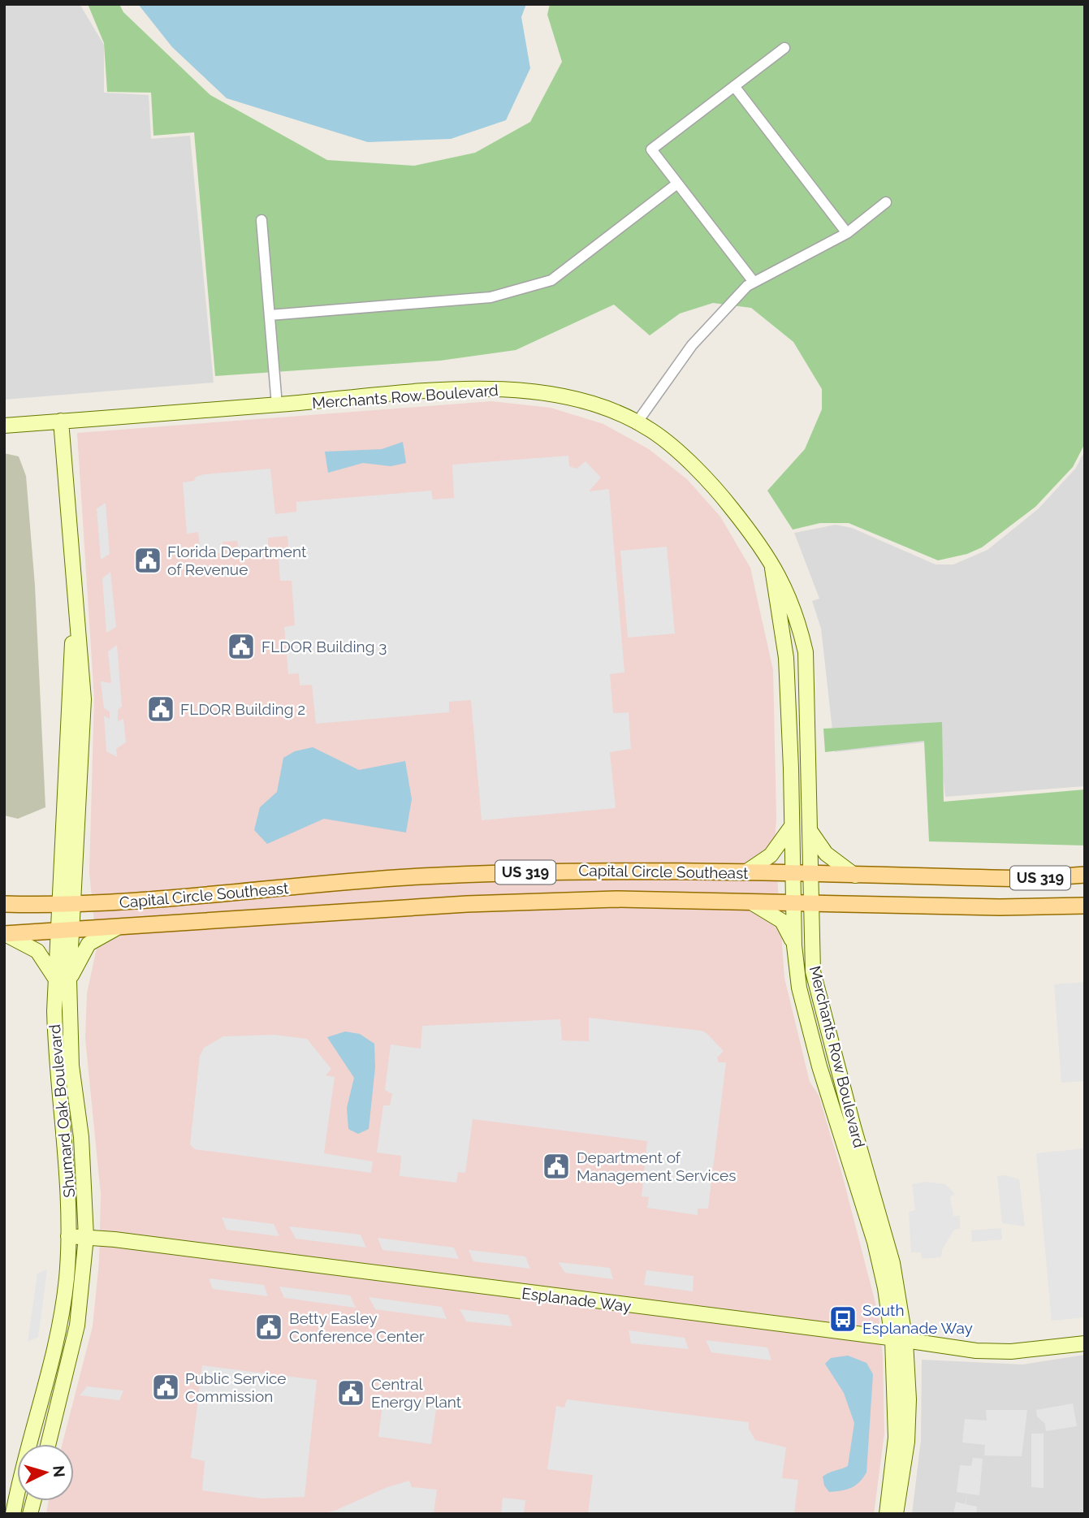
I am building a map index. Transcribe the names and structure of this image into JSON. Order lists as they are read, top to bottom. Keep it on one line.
{"streets":{"main road":["Capital Circle Southeast","US 319"],"street":["Merchants Row Boulevard","Shumard Oak Boulevard","Esplanade Way"]},"crossings":[["Merchants Row Boulevard","Capital Circle Southeast"],["Merchants Row Boulevard","Shumard Oak Boulevard"],["Merchants Row Boulevard","Esplanade Way"],["Capital Circle Southeast","Shumard Oak Boulevard"],["Shumard Oak Boulevard","Esplanade Way"]],"places":{"public building":["Florida Department of Revenue","FLDOR Building 3","FLDOR Building 2","Department of Management Services","Betty Easley Conference Center","Public Service Commission","Central Energy Plant"],"bus stop":["South Esplanade Way"]},"north":"right"}
